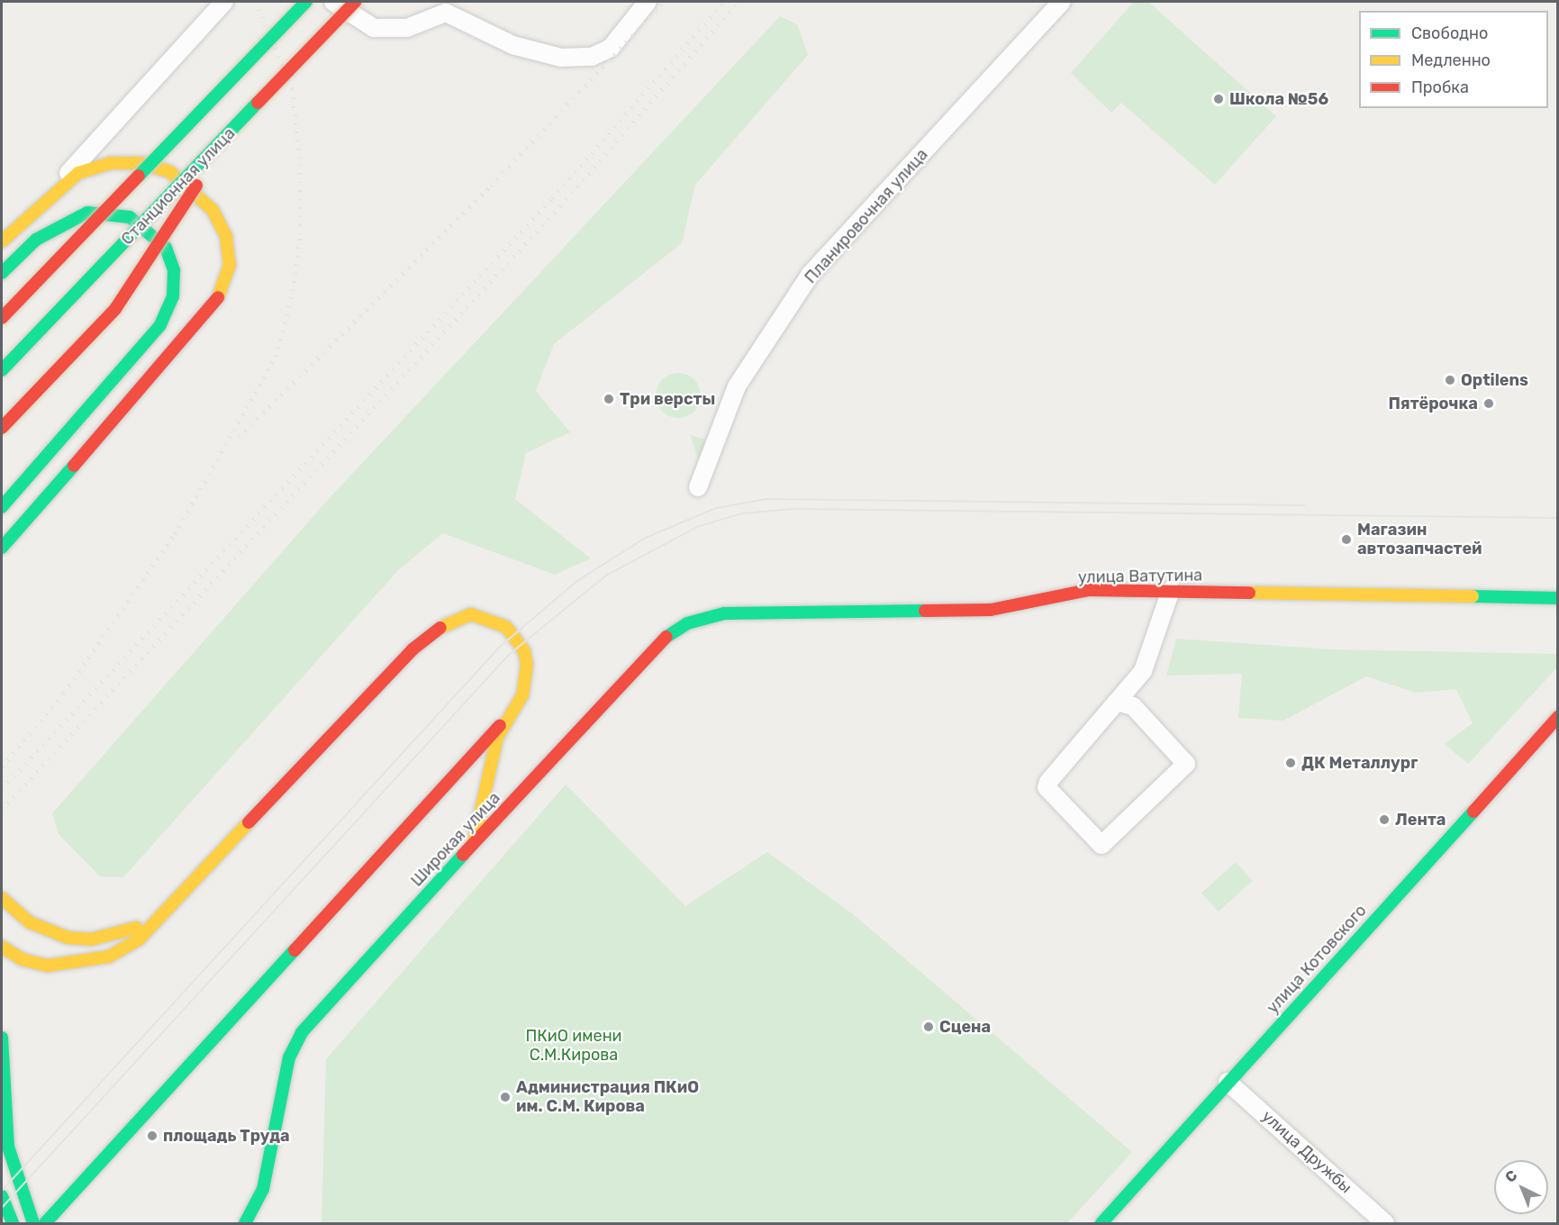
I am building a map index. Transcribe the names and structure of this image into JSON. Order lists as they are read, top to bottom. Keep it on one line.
{"streets":{"main road":["Станционная улица","улица Ватутина","Широкая улица","улица Котовского"],"street":["Планировочная улица","улица Дружбы"]},"crossings":[["улица Ватутина","Широкая улица"],["улица Котовского","улица Дружбы"]],"parks":["ПКиО имени С.М.Кирова"],"places":["Школа №56","Optilens","Три версты","Пятёрочка","Магазин автозапчастей","ДК Металлург","Лента","Сцена","Администрация ПКиО им. С.М. Кирова","площадь Труда"],"legend":["Свободно","Медленно","Пробка"],"north":"top left"}
